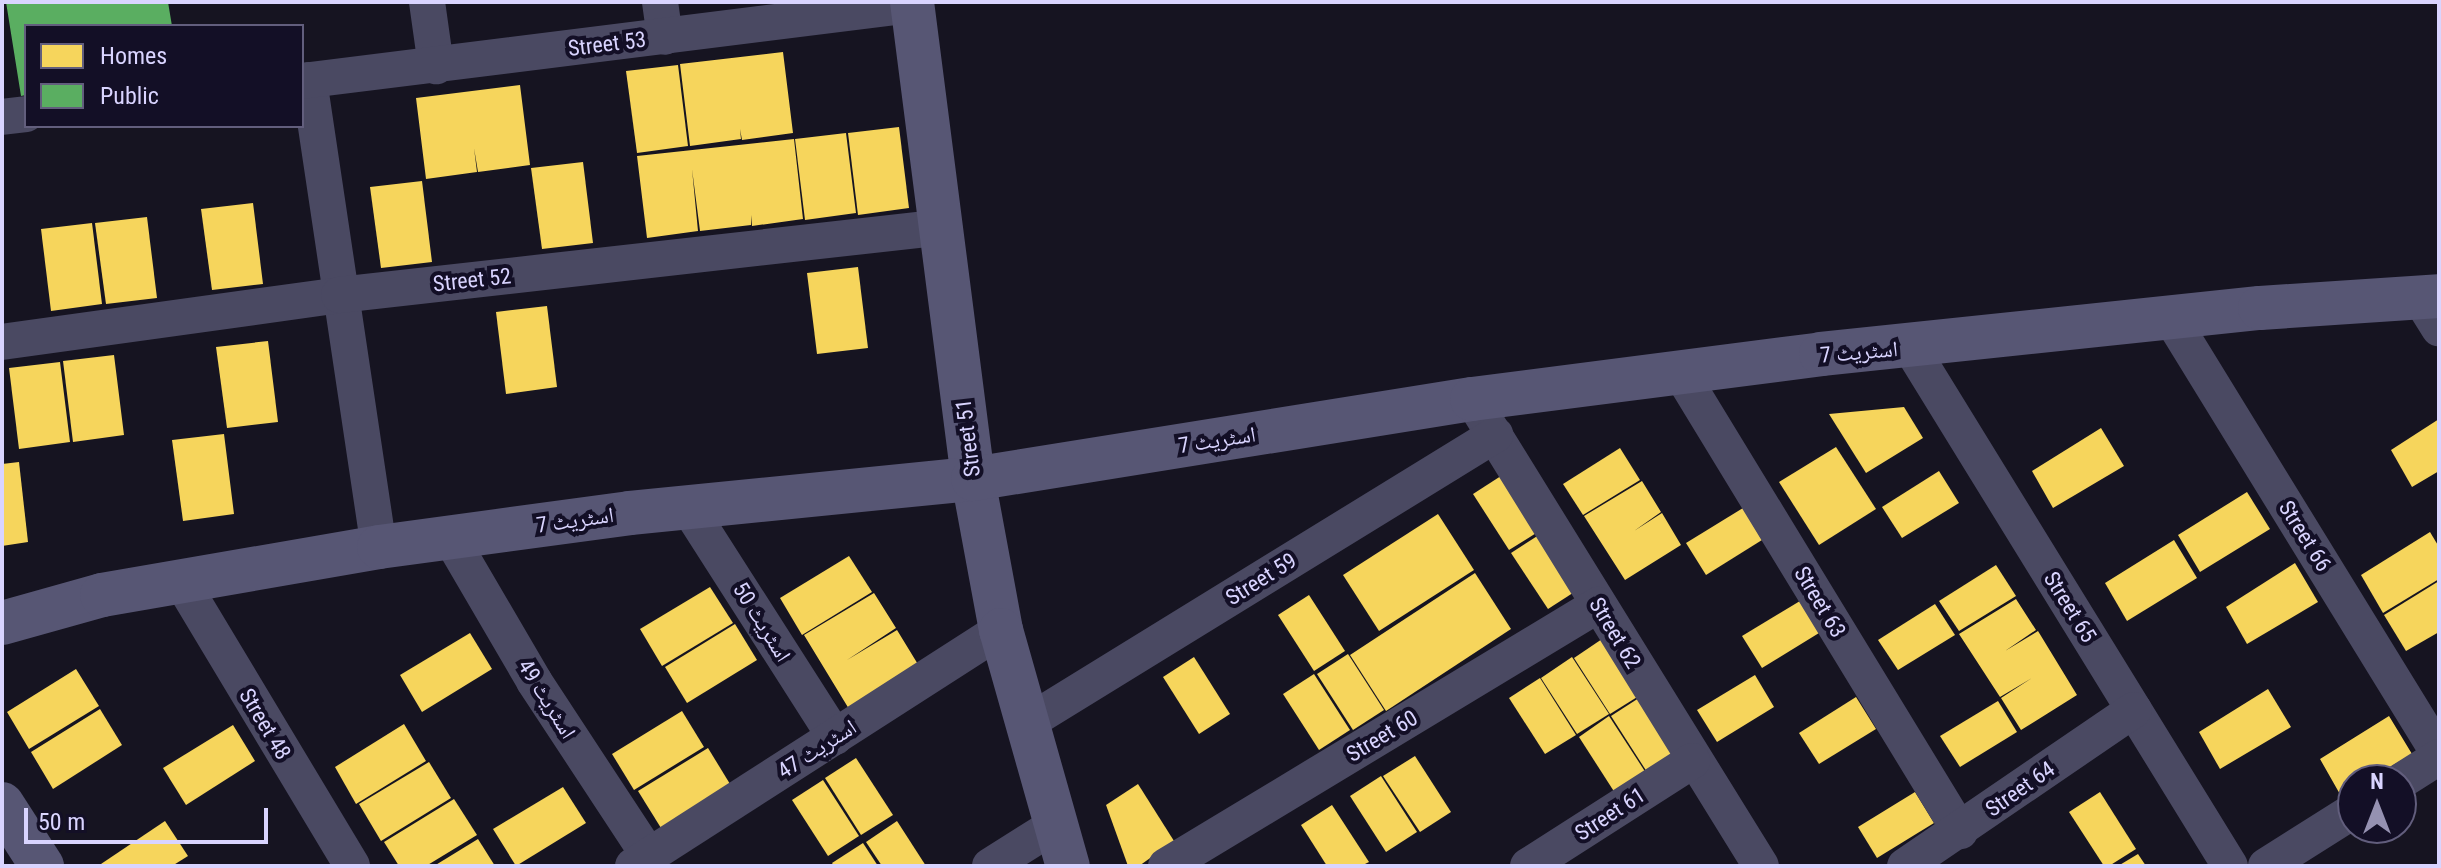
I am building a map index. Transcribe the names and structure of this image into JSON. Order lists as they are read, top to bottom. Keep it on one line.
{"streets":{"street":["Street 53","Street 52","اسٹریٹ 7","Street 51","Street 66","Street 59","Street 63","Street 65","اسٹریٹ 50","Street 62","اسٹریٹ 49","Street 48","Street 60","اسٹریٹ 47","Street 64","Street 61"]},"crossings":[["Street 53","Street 51"],["Street 52","Street 51"],["اسٹریٹ 7","Street 51"],["اسٹریٹ 7","Street 66"],["اسٹریٹ 7","Street 63"],["اسٹریٹ 7","Street 65"],["اسٹریٹ 7","اسٹریٹ 50"],["اسٹریٹ 7","Street 62"],["اسٹریٹ 7","اسٹریٹ 49"],["اسٹریٹ 7","Street 48"],["Street 51","Street 59"],["Street 51","اسٹریٹ 47"],["Street 59","Street 62"],["Street 63","Street 64"],["Street 65","Street 64"],["اسٹریٹ 50","اسٹریٹ 47"],["Street 62","Street 60"],["Street 62","Street 61"],["اسٹریٹ 49","اسٹریٹ 47"]],"legend":["Homes","Public"],"scale_bar":"50 m","north":"top"}
